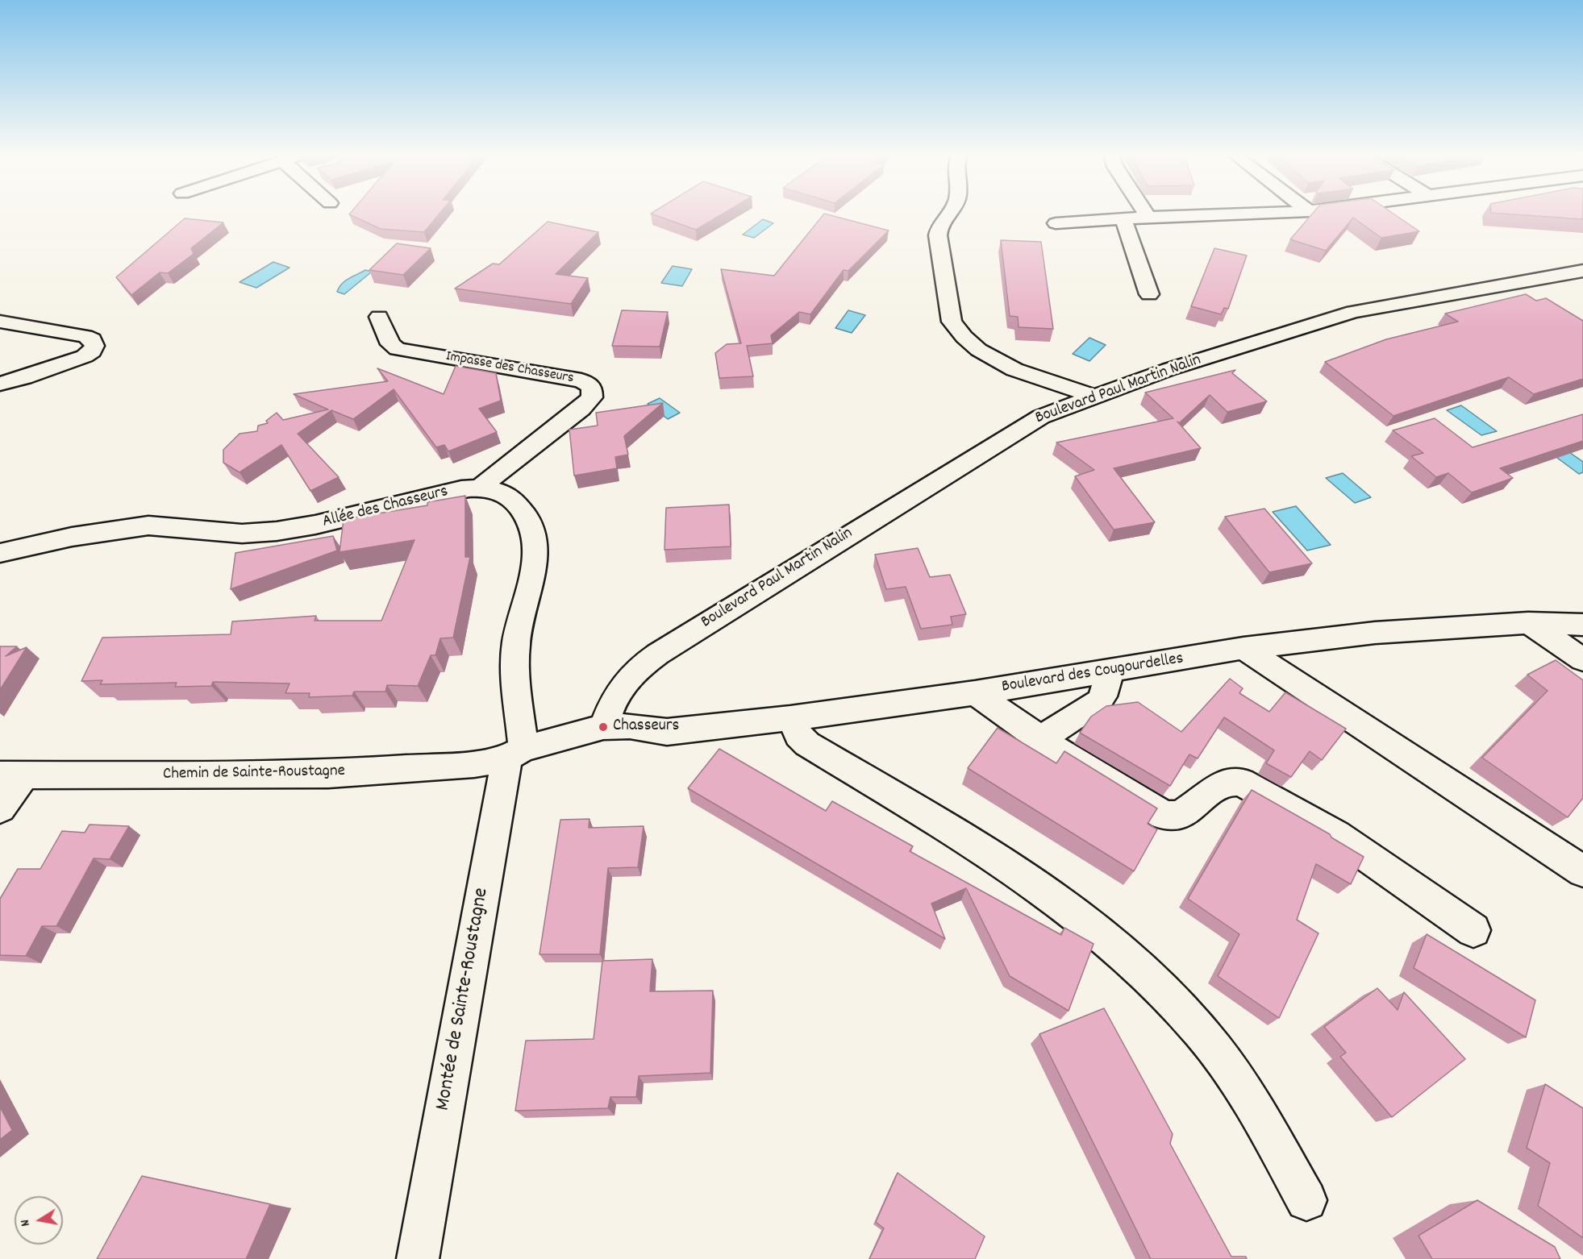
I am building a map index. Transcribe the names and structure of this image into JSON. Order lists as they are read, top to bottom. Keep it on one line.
{"streets":{"street":["Impasse des Chasseurs","Boulevard Paul Martin Nalin","Allée des Chasseurs","Boulevard des Cougourdelles","Chemin de Sainte-Roustagne","Montée de Sainte-Roustagne"]},"crossings":[["Impasse des Chasseurs","Allée des Chasseurs"],["Boulevard Paul Martin Nalin","Boulevard des Cougourdelles"],["Boulevard Paul Martin Nalin","Chemin de Sainte-Roustagne"],["Allée des Chasseurs","Chemin de Sainte-Roustagne"],["Allée des Chasseurs","Montée de Sainte-Roustagne"],["Boulevard des Cougourdelles","Chemin de Sainte-Roustagne"],["Chemin de Sainte-Roustagne","Montée de Sainte-Roustagne"]],"places":["Chasseurs"],"north":"left"}
